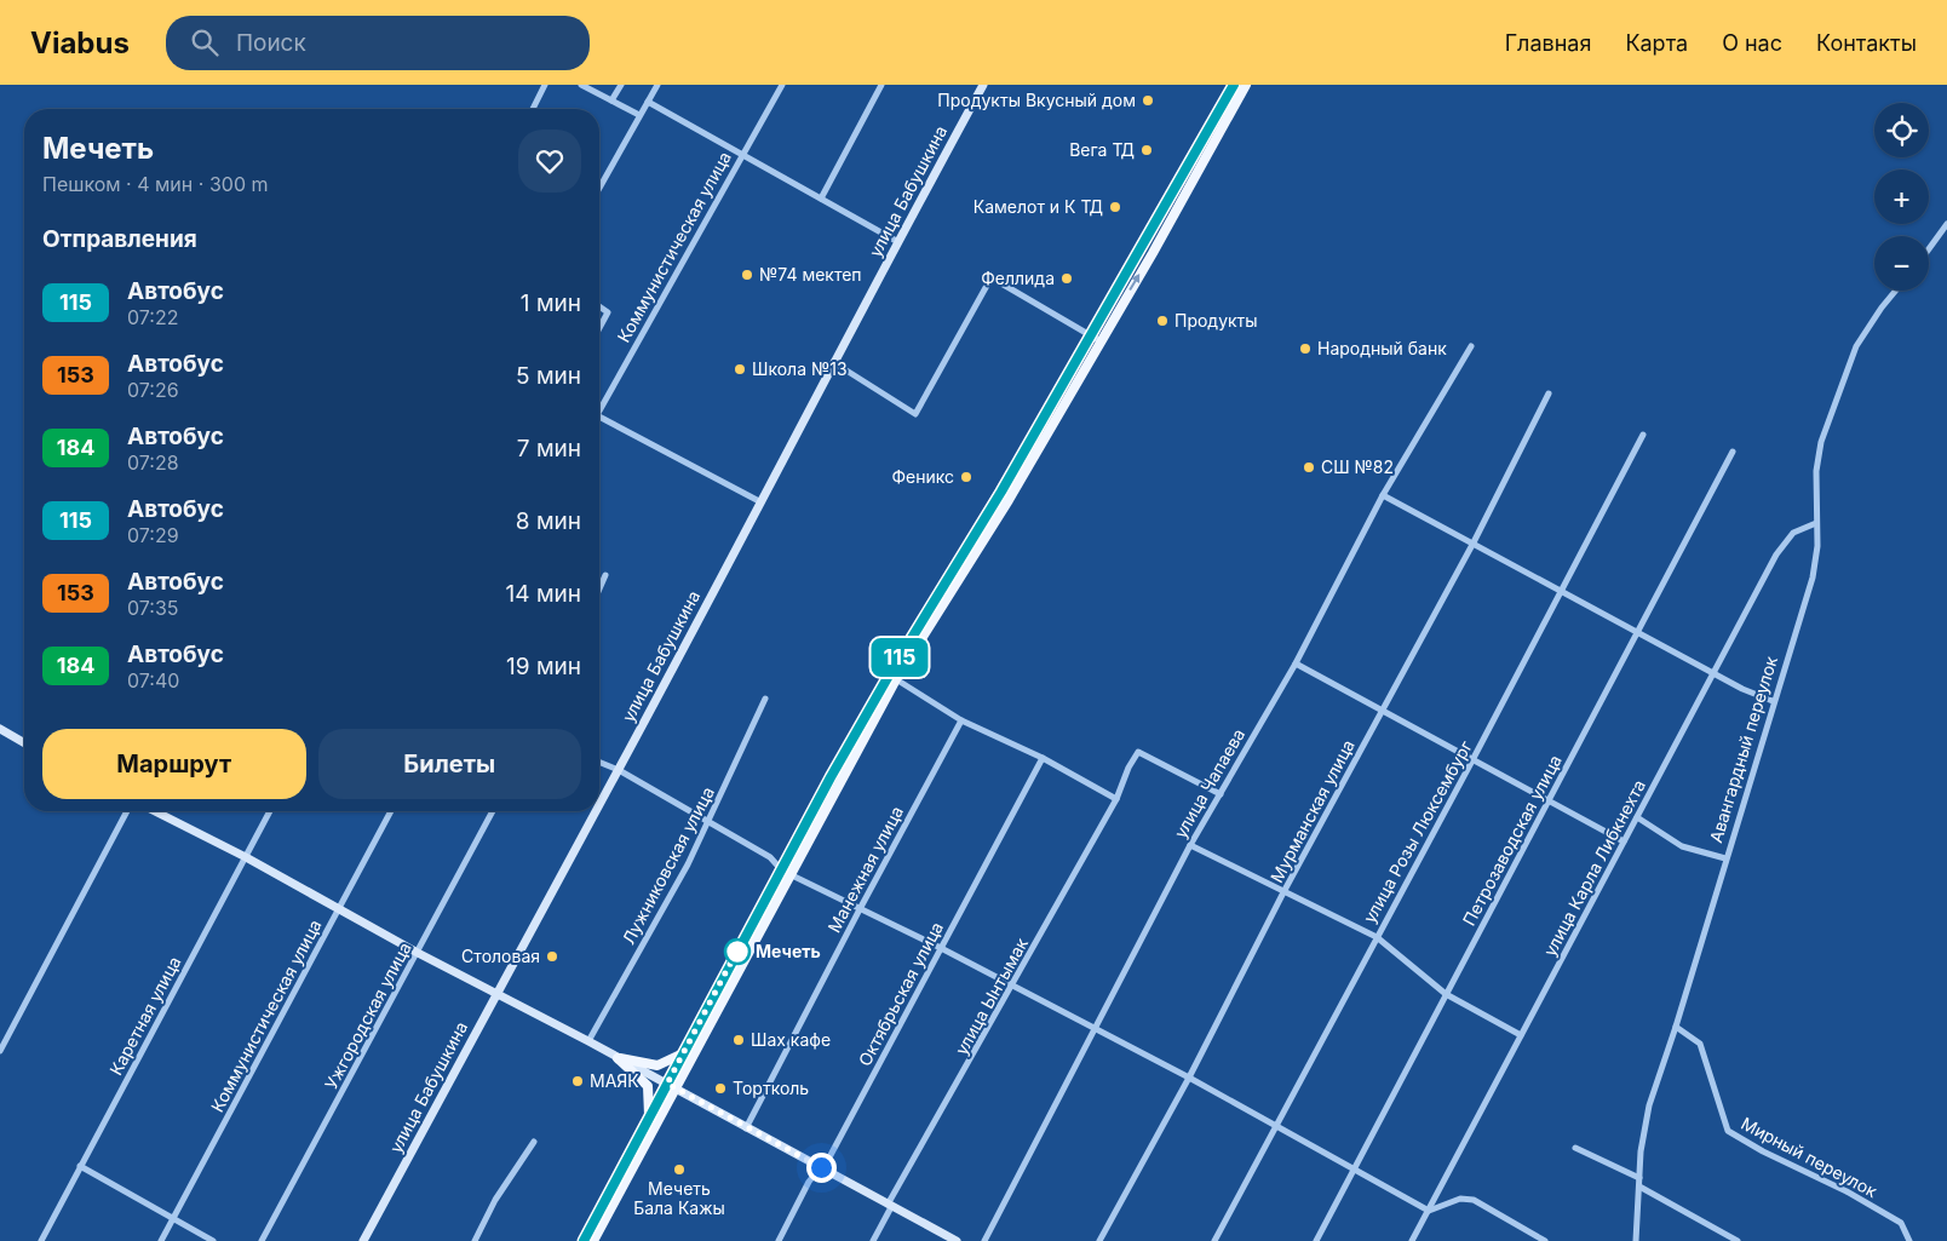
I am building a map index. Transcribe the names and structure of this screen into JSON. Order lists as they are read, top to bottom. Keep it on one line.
{"streets":{"street":["улица Бабушкина","Коммунистическая улица","Авангардный переулок","улица Чапаева","Мурманская улица","улица Розы Люксембург","Петрозаводская улица","Лужниковская улица","улица Карла Либкнехта","Манежная улица","Октябрьская улица","улица Ынтымак","Каретная улица","Ужгородская улица","Мирный переулок"]},"crossings":[["Авангардный переулок","улица Карла Либкнехта"],["Авангардный переулок","Мирный переулок"],["улица Чапаева","улица Ынтымак"]],"places":["Продукты Вкусный дом","Вега ТД","Камелот и К ТД","№74 мектеп","Феллида","Продукты","Народный банк","Школа №13","СШ №82","Феникс","Мечеть","Столовая","Шах кафе","МАЯК","Тортколь","Мечеть Бала Кажы"],"lines":["bus line 115"],"page":{"header":"Viabus","search":"Поиск","nav":["Главная","Карта","О нас","Контакты"],"on_map":"115","map_buttons":["+","−"],"heading":[["Мечеть","Пешком · 4 мин · 300 m"],"Отправления"],"list":[{"mark":"115","name":"Автобус","note":"07:22","value":"1 мин"},{"mark":"153","name":"Автобус","note":"07:26","value":"5 мин"},{"mark":"184","name":"Автобус","note":"07:28","value":"7 мин"},{"mark":"115","name":"Автобус","note":"07:29","value":"8 мин"},{"mark":"153","name":"Автобус","note":"07:35","value":"14 мин"},{"mark":"184","name":"Автобус","note":"07:40","value":"19 мин"}],"buttons":["Маршрут","Билеты"]}}
